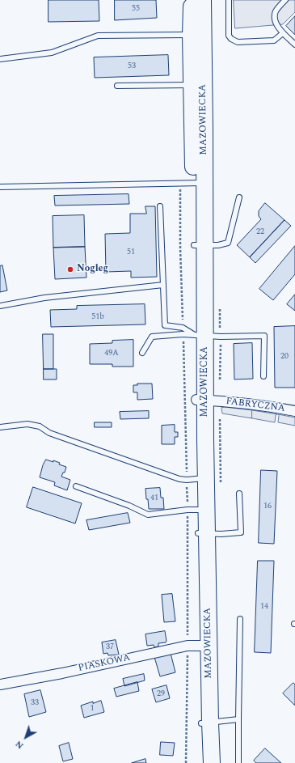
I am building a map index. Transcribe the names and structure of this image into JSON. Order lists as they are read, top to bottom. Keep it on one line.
{"streets":{"main road":["MAZOWIECKA"],"street":["FABRYCZNA","PIASKOWA"]},"crossings":[["MAZOWIECKA","FABRYCZNA"],["MAZOWIECKA","PIASKOWA"]],"places":["Nogleg"],"house_numbers":["55","53","22","51","51b","49A","20","41","16","14","37","29","33","1"],"north":"bottom left"}
